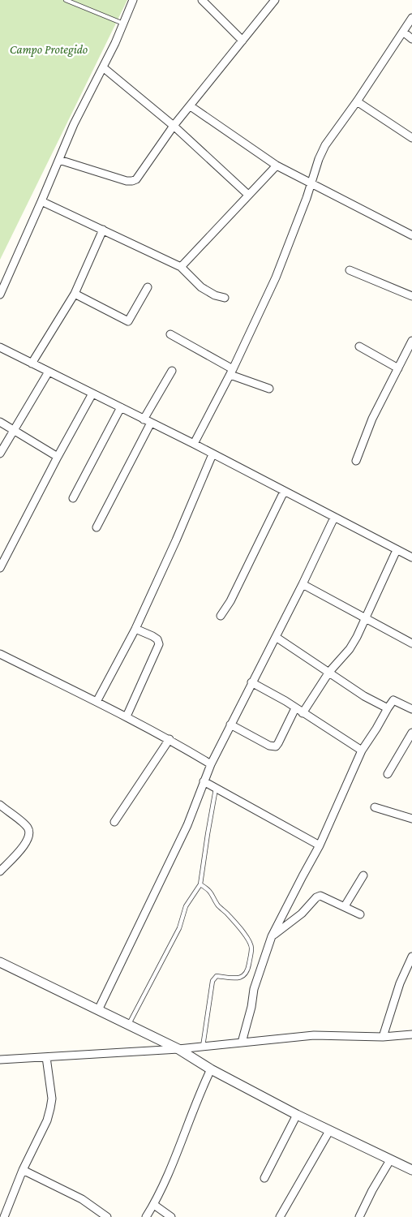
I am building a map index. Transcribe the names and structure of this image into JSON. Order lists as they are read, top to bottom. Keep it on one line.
{"parks":["Campo Protegido"]}
